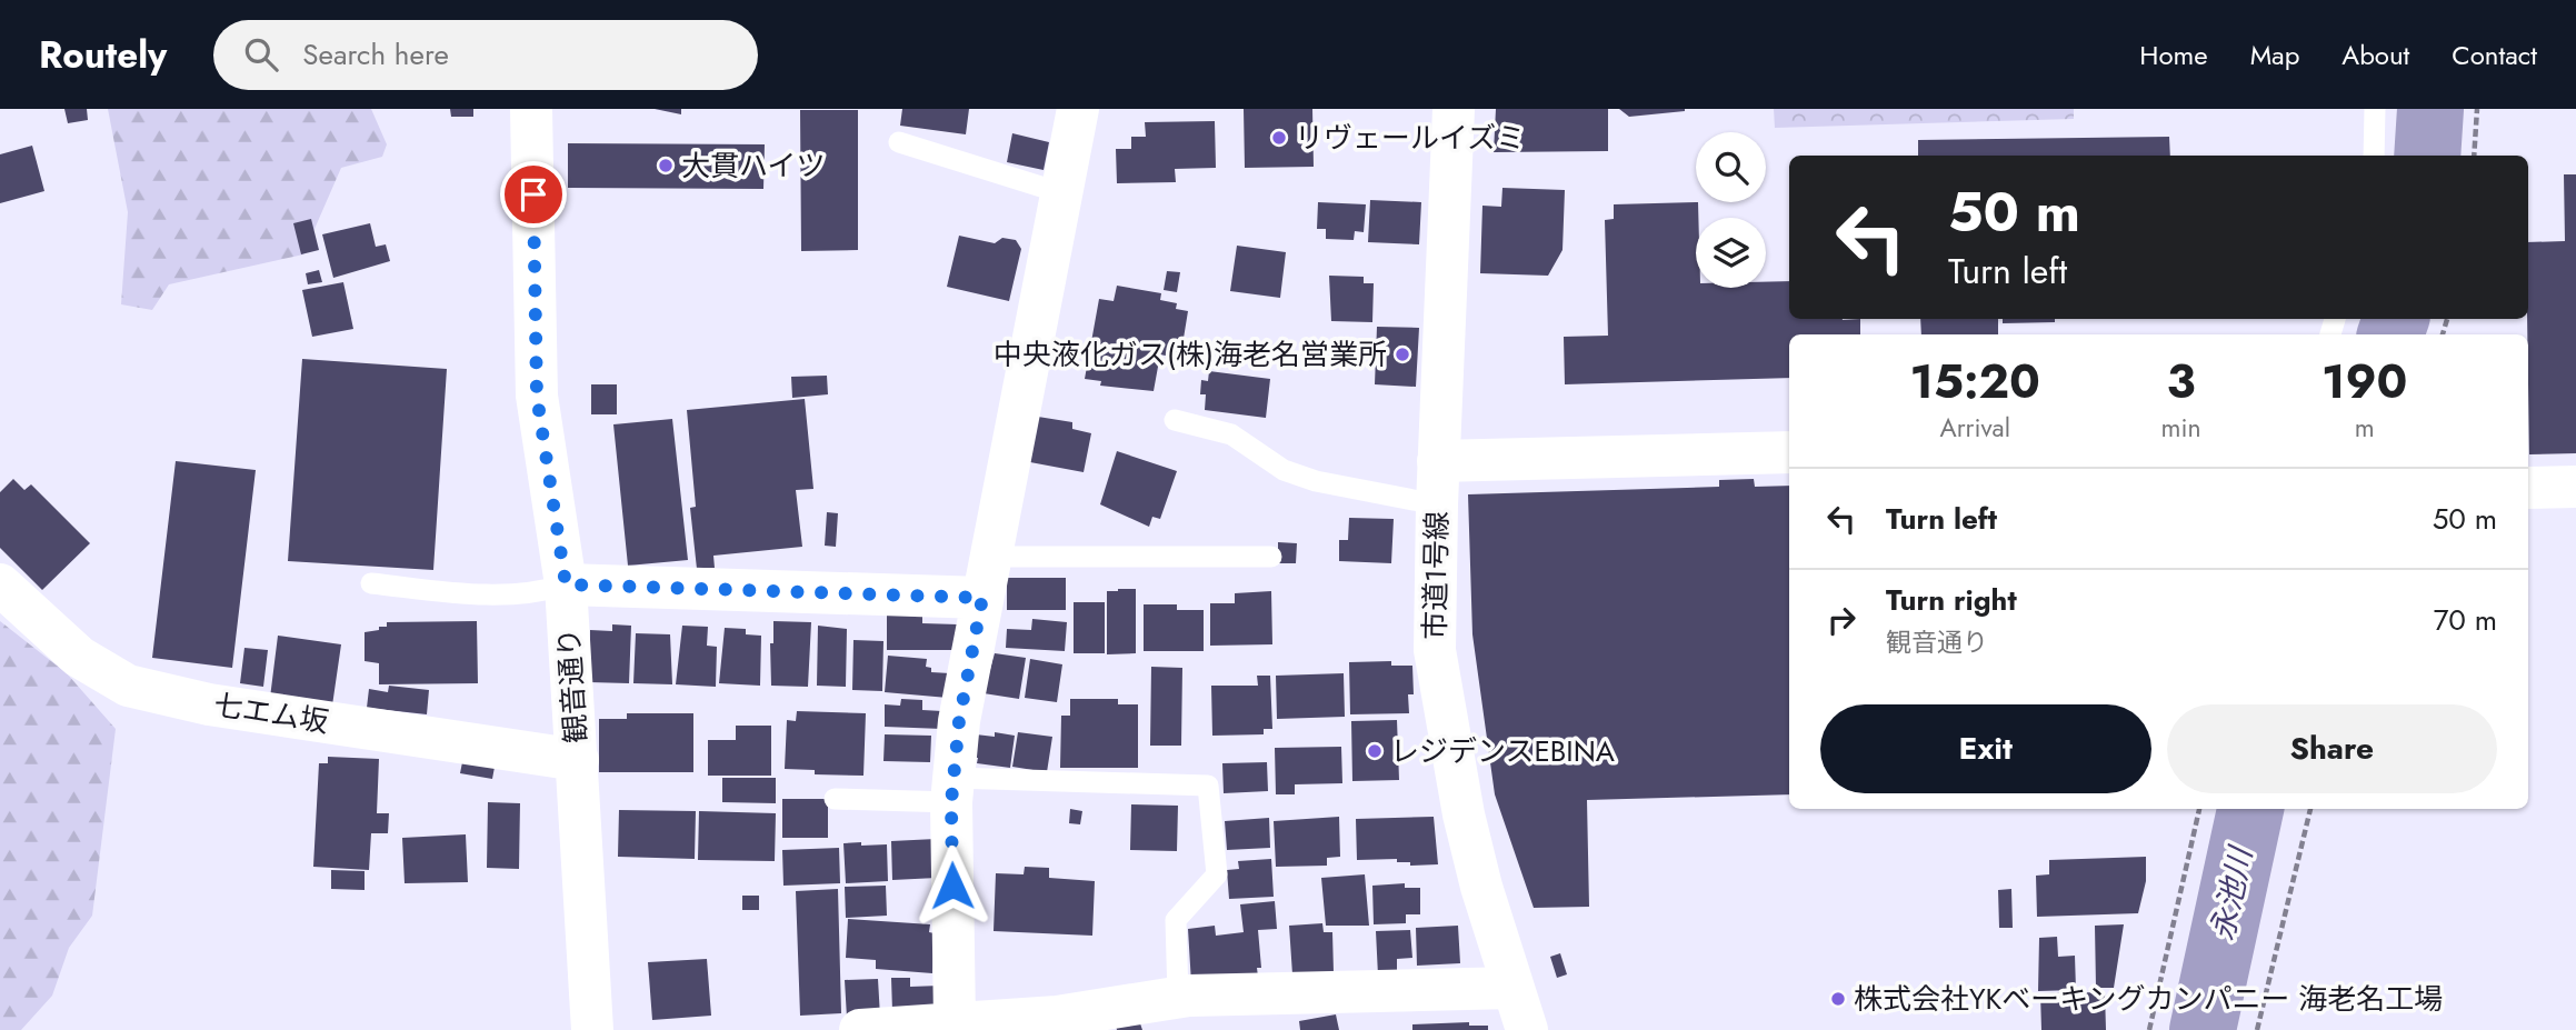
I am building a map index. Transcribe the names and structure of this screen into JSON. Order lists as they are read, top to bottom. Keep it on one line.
{"streets":{"street":["市道1号線","観音通り","七エム坂"]},"crossings":[["観音通り","七エム坂"]],"water":["永池川"],"places":["リヴェールイズミ","大貫ハイツ","中央液化ガス(株)海老名営業所","レジデンスEBINA","株式会社YKベーキングカンパニー 海老名工場"],"page":{"header":"Routely","search":"Search here","nav":["Home","Map","About","Contact"],"turn":["50 m","Turn left"],"eta":["15:20","Arrival","3","min","190","m"],"list":[{"name":"Turn left","value":"50 m"},{"name":"Turn right","note":"観音通り","value":"70 m"}],"buttons":["Exit","Share"]}}
